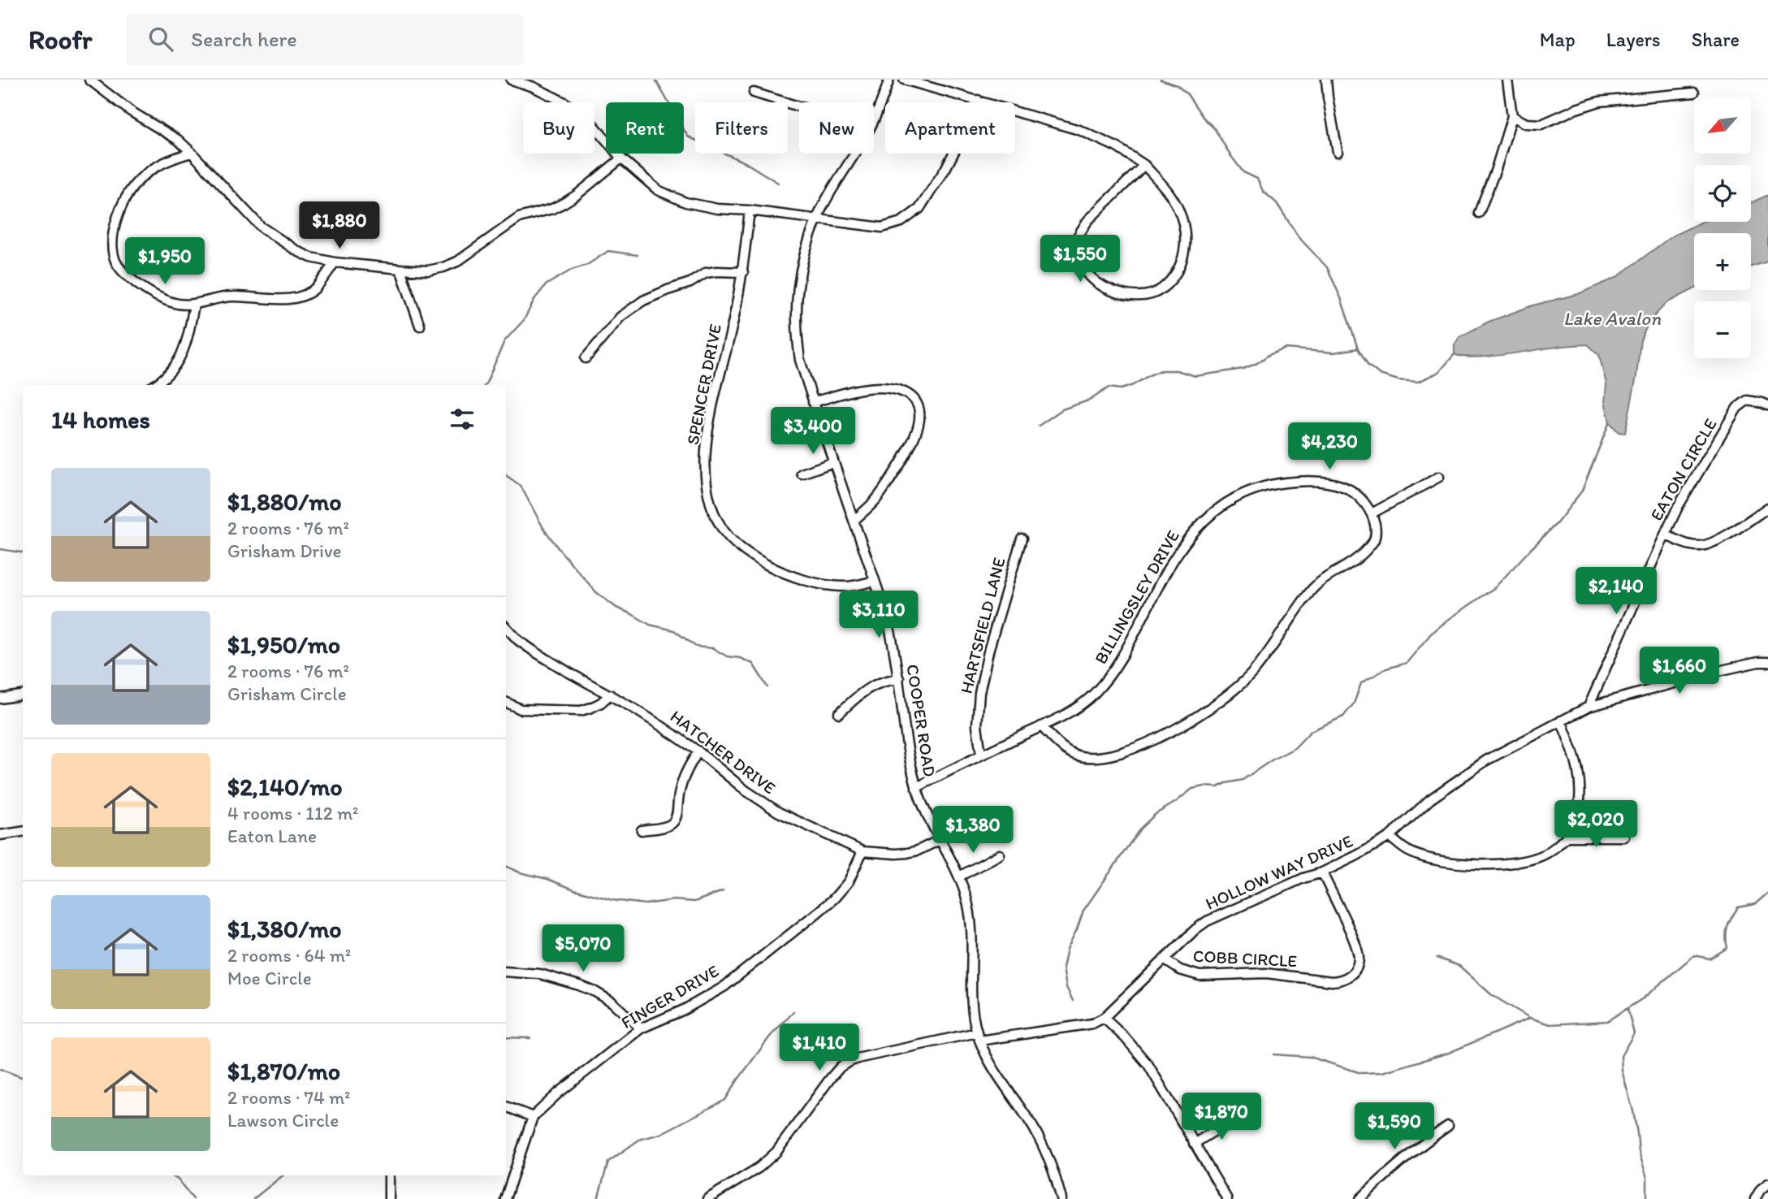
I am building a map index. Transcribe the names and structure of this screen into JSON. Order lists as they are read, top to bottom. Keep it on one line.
{"streets":{"street":["SPENCER DRIVE","EATON CIRCLE","BILLINGSLEY DRIVE","HARTSFIELD LANE","COOPER ROAD","HATCHER DRIVE","HOLLOW WAY DRIVE","COBB CIRCLE","FINGER DRIVE"]},"crossings":[["SPENCER DRIVE","COOPER ROAD"],["BILLINGSLEY DRIVE","HARTSFIELD LANE"],["BILLINGSLEY DRIVE","COOPER ROAD"],["COOPER ROAD","HATCHER DRIVE"],["COOPER ROAD","HOLLOW WAY DRIVE"],["HATCHER DRIVE","FINGER DRIVE"],["HOLLOW WAY DRIVE","COBB CIRCLE"]],"water":["Lake Avalon"],"north":"bottom left","page":{"header":"Roofr","search":"Search here","nav":["Map","Layers","Share"],"map_buttons":["+","−"],"chip":["Buy","Rent","Filters","New","Apartment"],"price":["$1,880","$1,550","$1,950","$3,400","$4,230","$2,140","$3,110","$1,660","$2,020","$1,380","$5,070","$1,410","$1,870","$1,590"],"heading":"14 homes","list":[{"name":"$1,880/mo","note":"2 rooms · 76 m² · Grisham Drive"},{"name":"$1,950/mo","note":"2 rooms · 76 m² · Grisham Circle"},{"name":"$2,140/mo","note":"4 rooms · 112 m² · Eaton Lane"},{"name":"$1,380/mo","note":"2 rooms · 64 m² · Moe Circle"},{"name":"$1,870/mo","note":"2 rooms · 74 m² · Lawson Circle"}]}}
